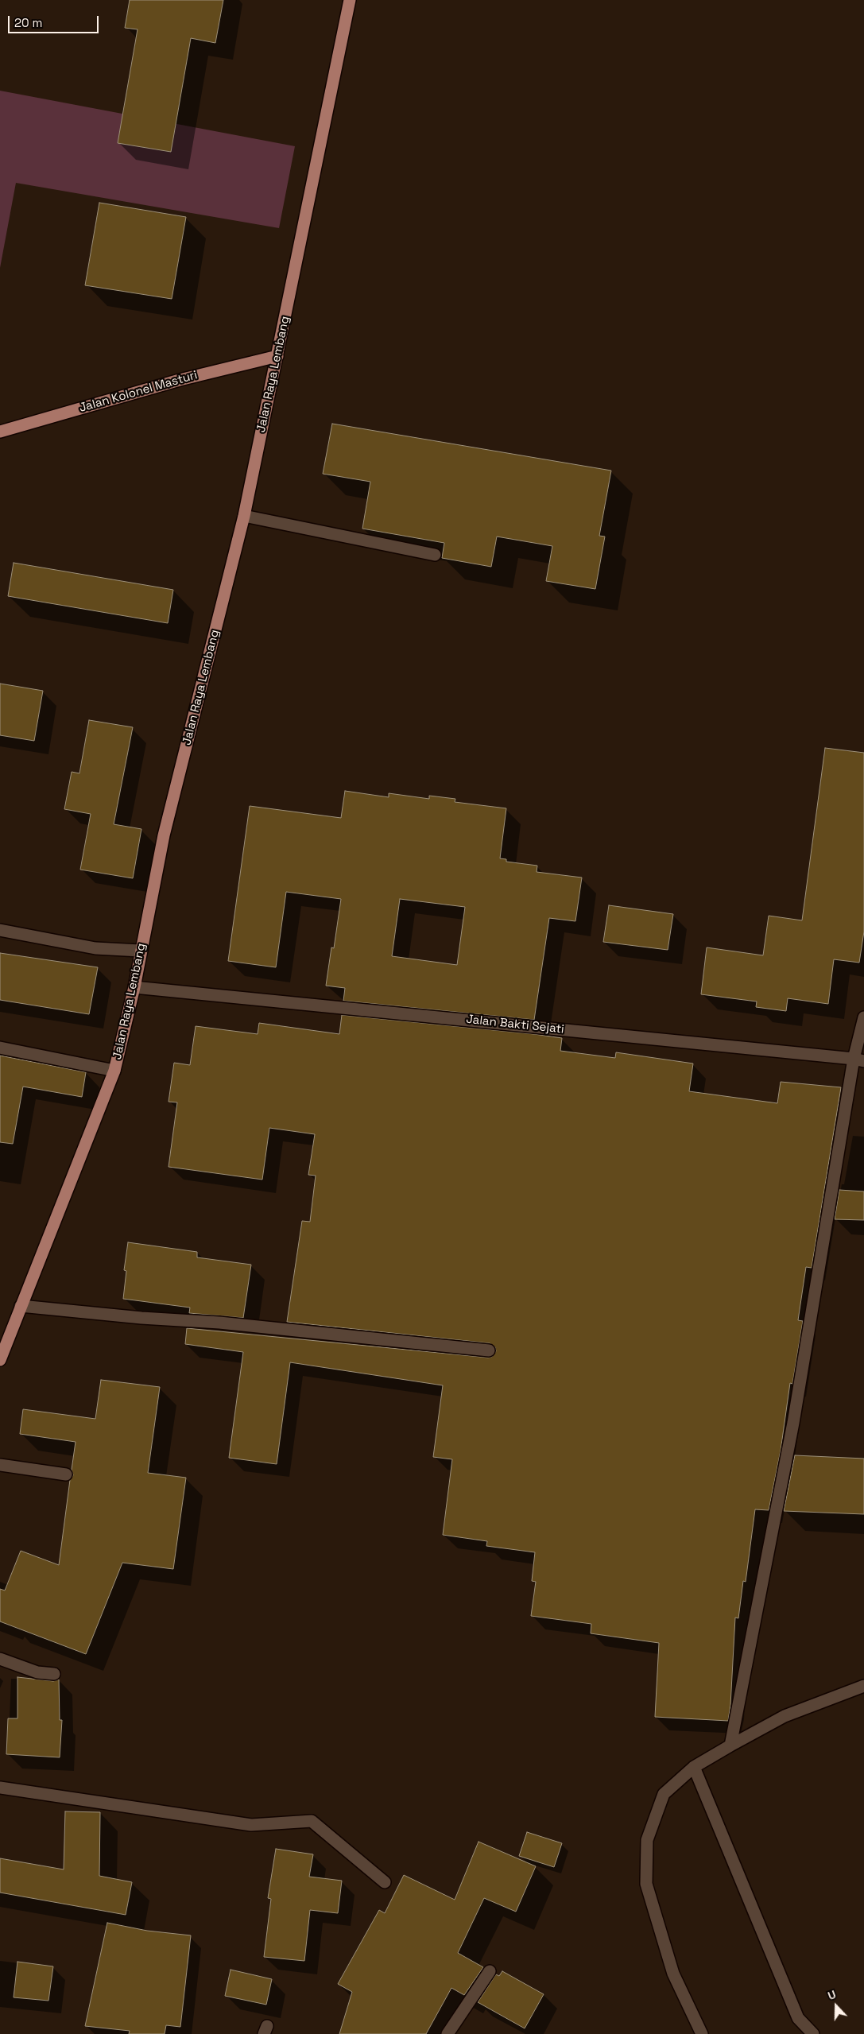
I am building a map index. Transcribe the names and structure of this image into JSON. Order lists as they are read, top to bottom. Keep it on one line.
{"streets":{"main road":["Jalan Raya Lembang","Jalan Kolonel Masturi"],"street":["Jalan Bakti Sejati"]},"crossings":[["Jalan Raya Lembang","Jalan Kolonel Masturi"],["Jalan Raya Lembang","Jalan Bakti Sejati"]],"scale_bar":"20 m","north":"top"}
